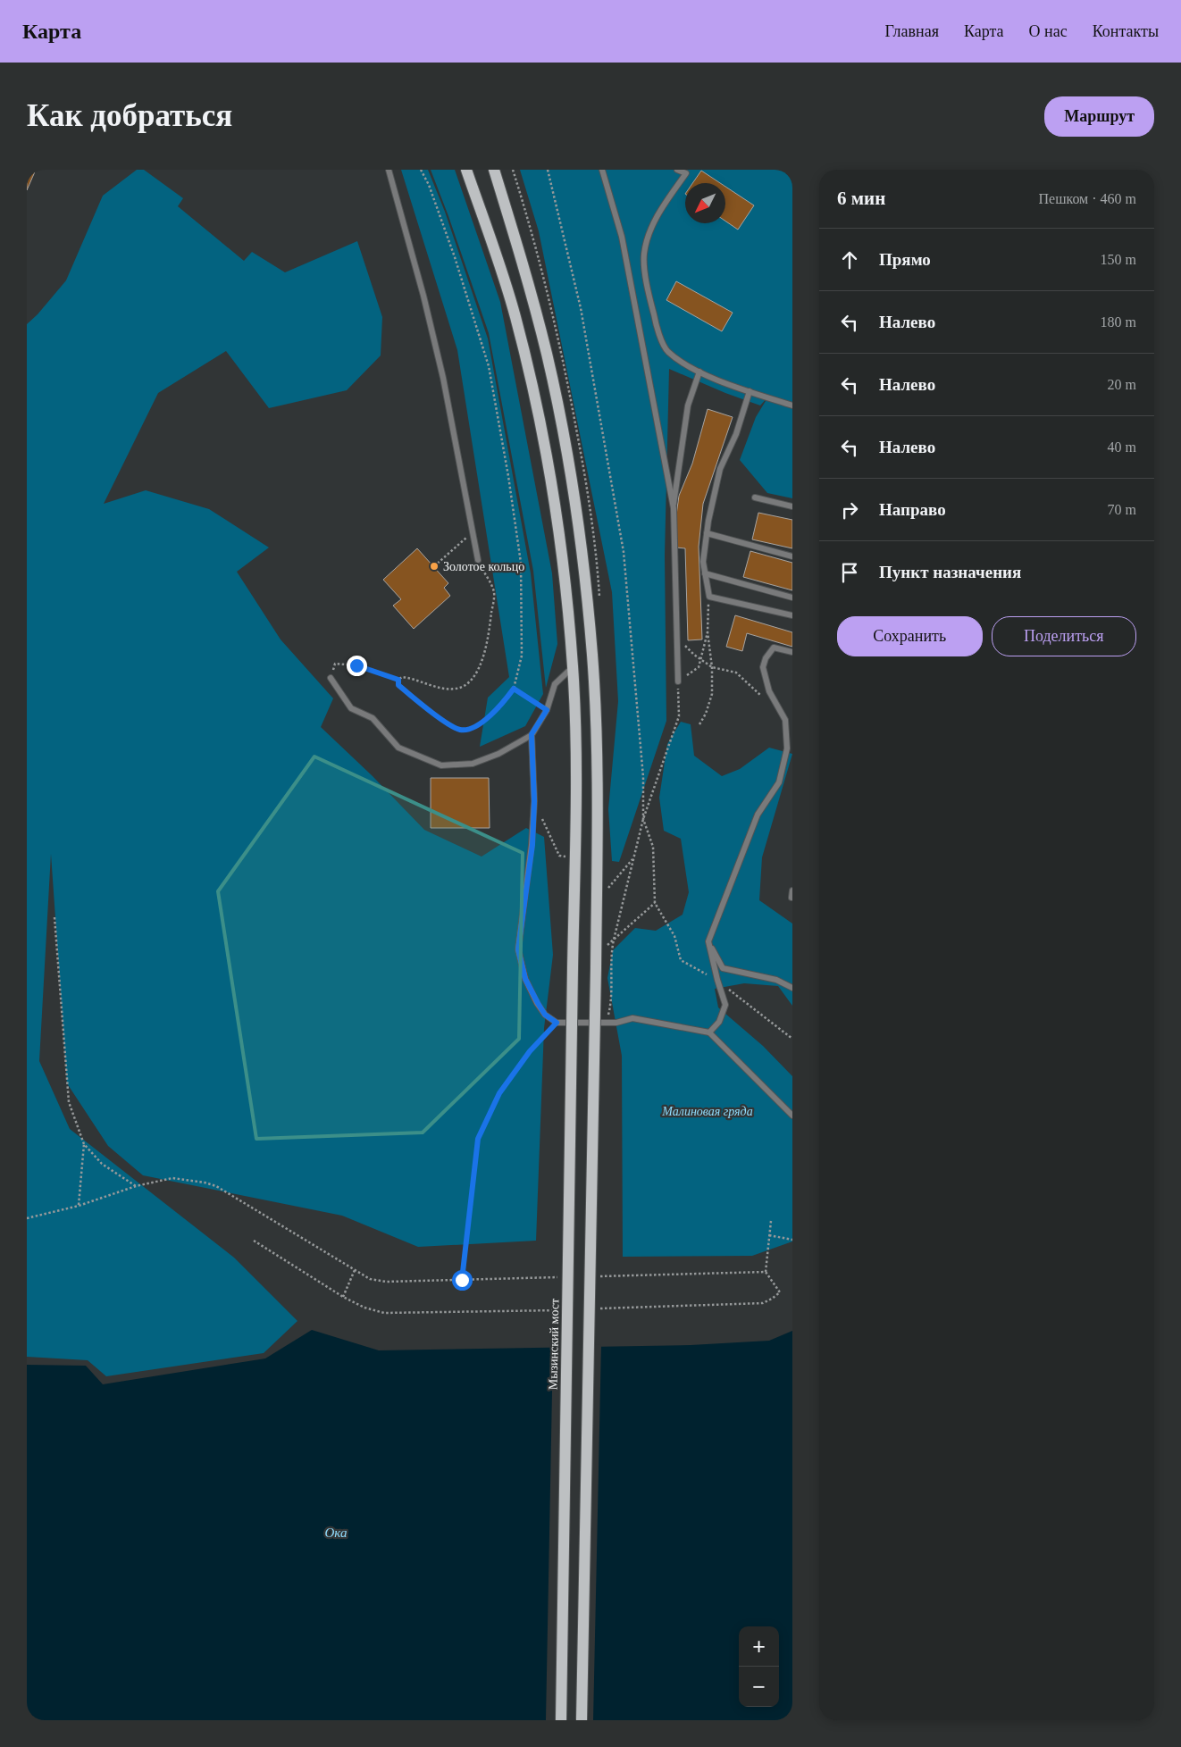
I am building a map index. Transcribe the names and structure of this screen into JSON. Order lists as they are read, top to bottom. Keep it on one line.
{"streets":{"main road":["Мызинский мост"]},"water":["Ока"],"parks":["Малиновая гряда"],"places":["Золотое кольцо"],"north":"bottom left","page":{"header":"Карта","nav":["Главная","Карта","О нас","Контакты"],"buttons":["Маршрут",["Сохранить","Поделиться"]],"title":"Как добраться","heading":["6 мин","Пешком · 460 m"],"list":[["Прямо","150 m"],["Налево","180 m"],["Налево","20 m"],["Налево","40 m"],["Направо","70 m"],"Пункт назначения"],"map_buttons":["+","−"]}}
